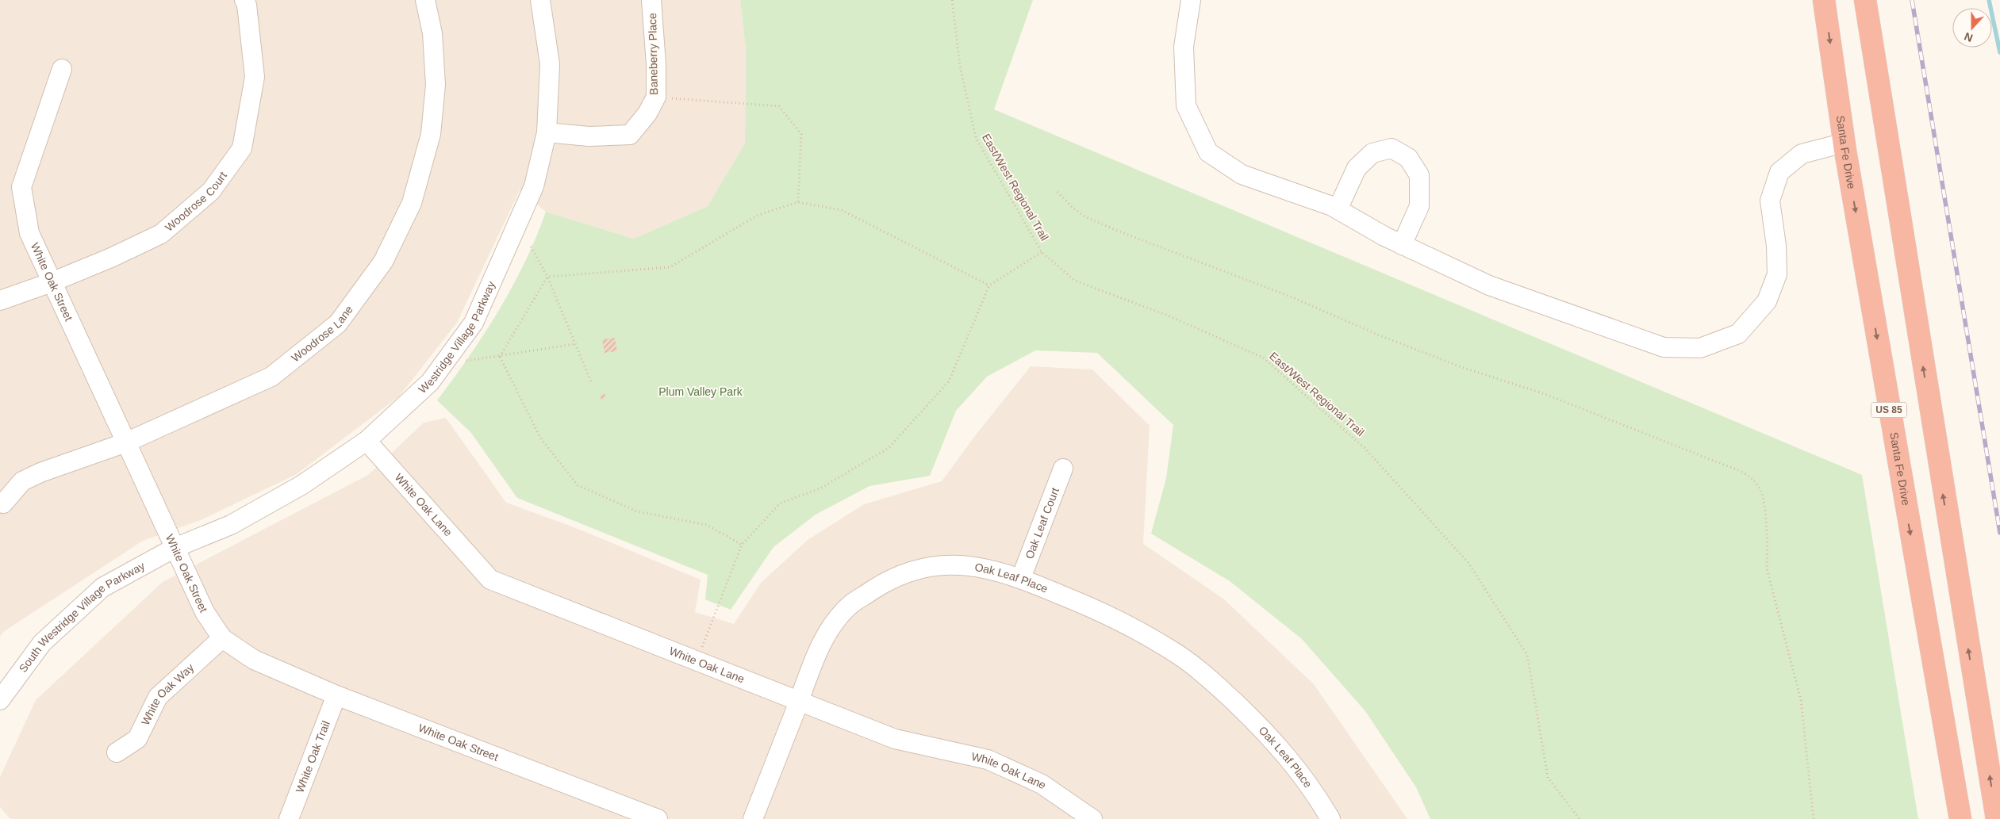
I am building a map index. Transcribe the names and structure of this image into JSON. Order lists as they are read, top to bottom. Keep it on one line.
{"streets":{"highway":["Santa Fe Drive","US 85"],"street":["Baneberry Place","Woodrose Court","White Oak Street","Woodrose Lane","Westridge Village Parkway","White Oak Lane","Oak Leaf Court","Oak Leaf Place","South Westridge Village Parkway","White Oak Way","White Oak Trail"],"path":["East/West Regional Trail"]},"crossings":[["Baneberry Place","Westridge Village Parkway"],["Woodrose Court","White Oak Street"],["White Oak Street","Woodrose Lane"],["White Oak Street","Westridge Village Parkway"],["White Oak Street","South Westridge Village Parkway"],["White Oak Street","White Oak Way"],["White Oak Street","White Oak Trail"],["Westridge Village Parkway","White Oak Lane"],["Westridge Village Parkway","South Westridge Village Parkway"],["White Oak Lane","Oak Leaf Place"],["Oak Leaf Court","Oak Leaf Place"]],"parks":["Plum Valley Park"],"north":"bottom"}
